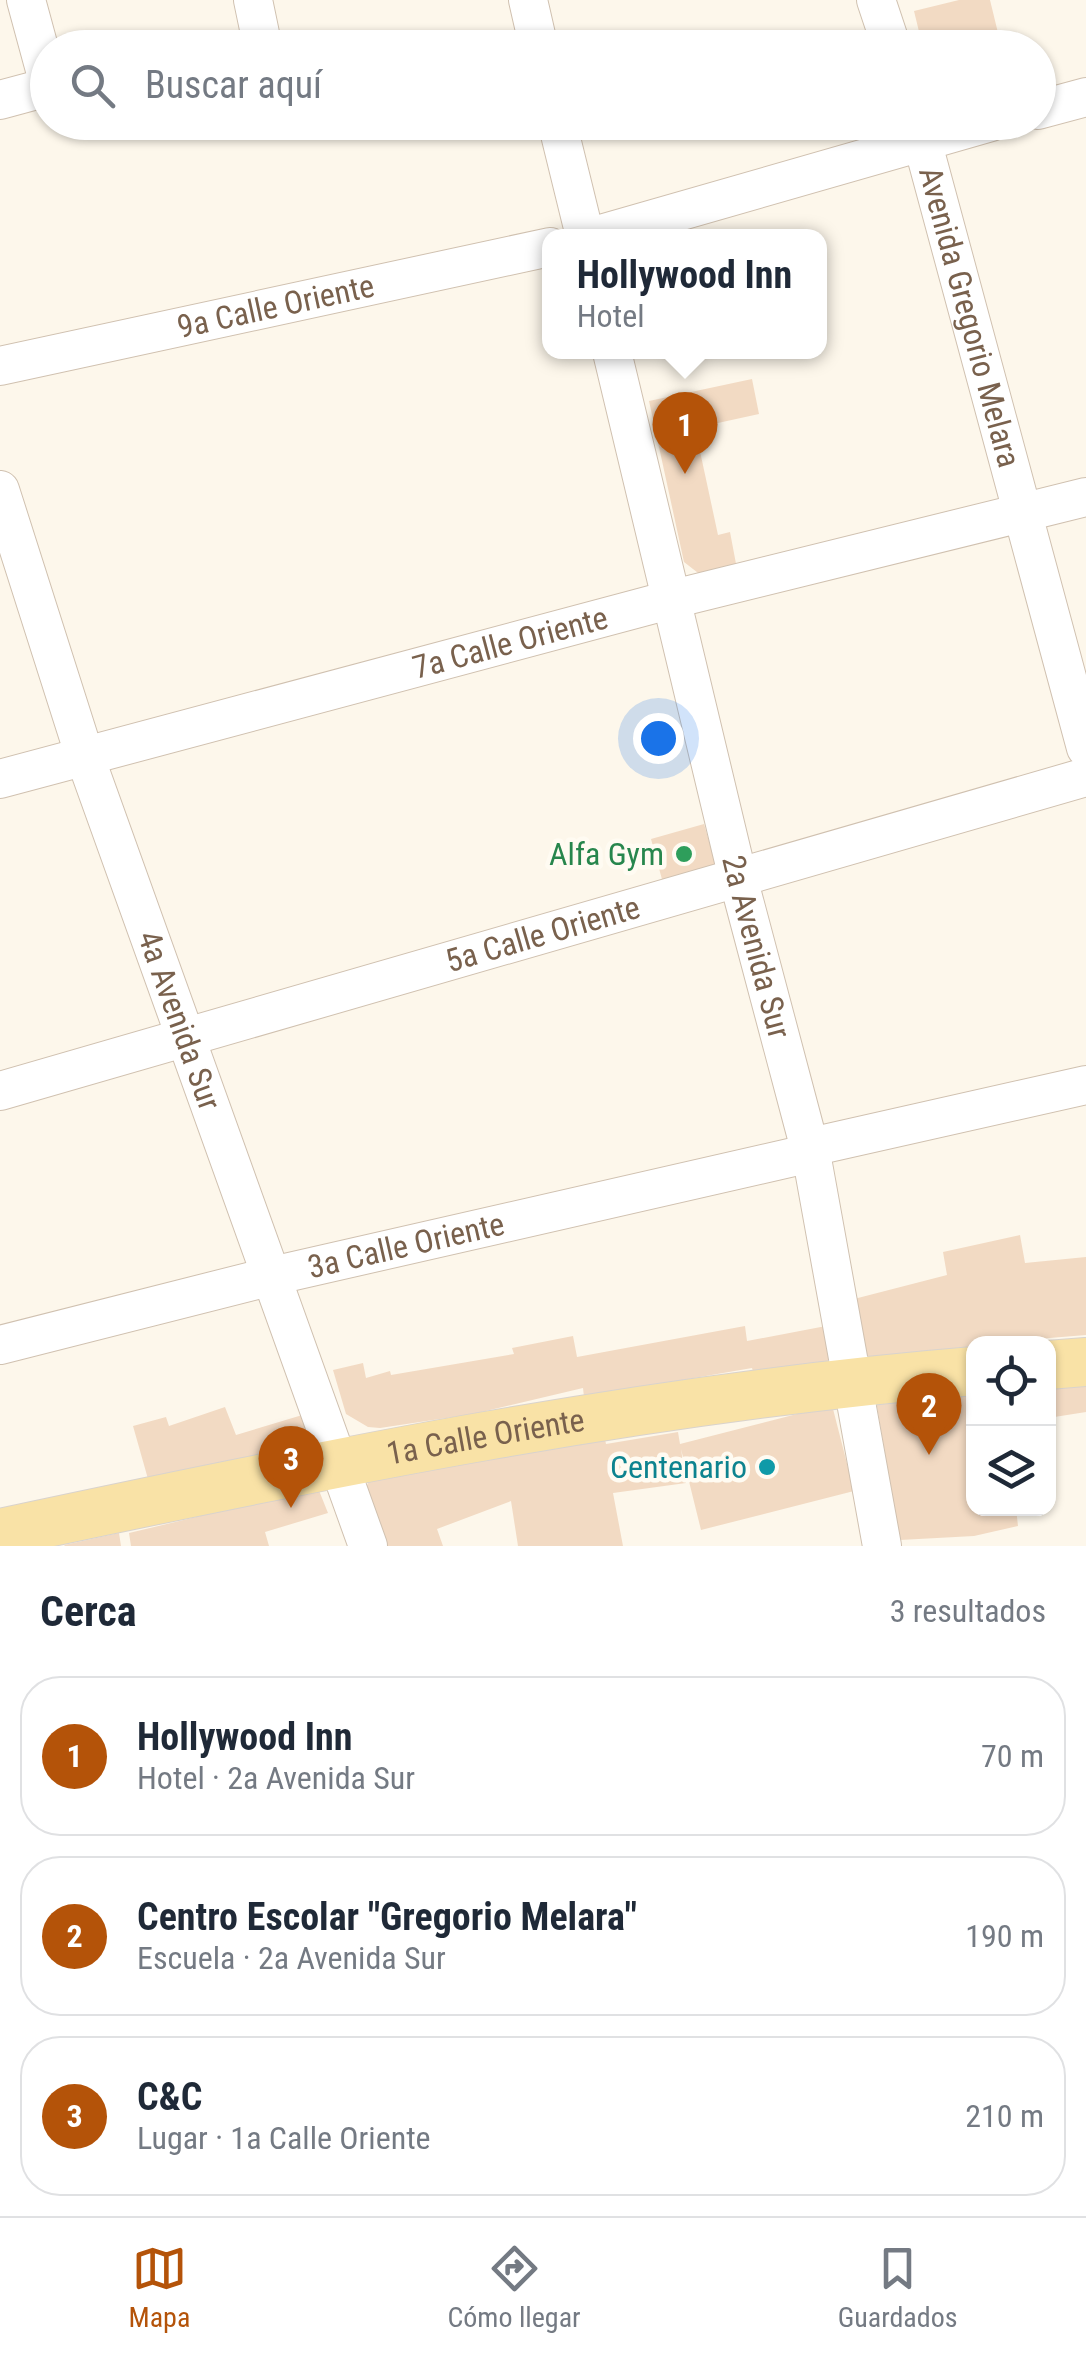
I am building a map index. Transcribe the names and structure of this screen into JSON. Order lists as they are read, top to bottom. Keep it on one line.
{"streets":{"main road":["1a Calle Oriente"],"street":["9a Calle Oriente","Avenida Gregorio Melara","7a Calle Oriente","5a Calle Oriente","2a Avenida Sur","4a Avenida Sur","3a Calle Oriente"]},"crossings":[["Avenida Gregorio Melara","7a Calle Oriente"],["7a Calle Oriente","2a Avenida Sur"],["7a Calle Oriente","4a Avenida Sur"],["5a Calle Oriente","2a Avenida Sur"],["5a Calle Oriente","4a Avenida Sur"],["2a Avenida Sur","3a Calle Oriente"],["2a Avenida Sur","1a Calle Oriente"],["4a Avenida Sur","3a Calle Oriente"],["4a Avenida Sur","1a Calle Oriente"]],"places":["Alfa Gym","Centenario"],"page":{"search":"Buscar aquí","popup":["Hollywood Inn","Hotel"],"pins":["1","2","3"],"heading":["Cerca","3 resultados"],"list":[{"mark":"1","name":"Hollywood Inn","note":"Hotel · 2a Avenida Sur","value":"70 m"},{"mark":"2","name":"Centro Escolar \"Gregorio Melara\"","note":"Escuela · 2a Avenida Sur","value":"190 m"},{"mark":"3","name":"C&C","note":"Lugar · 1a Calle Oriente","value":"210 m"}],"nav":["Mapa","Cómo llegar","Guardados"]}}
